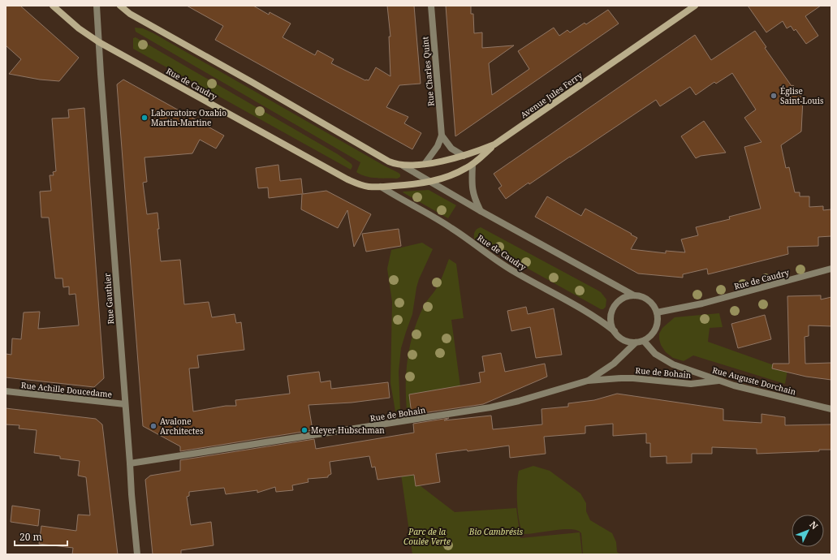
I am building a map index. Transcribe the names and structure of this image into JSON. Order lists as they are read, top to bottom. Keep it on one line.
{"streets":{"main road":["Rue de Caudry","Avenue Jules Ferry"],"street":["Rue Charles Quint","Rue Gauthier","Rue de Bohain","Rue Auguste Dorchain","Rue Achille Doucedame"]},"crossings":[["Rue de Caudry","Avenue Jules Ferry"],["Rue de Caudry","Rue Gauthier"],["Rue de Caudry","Rue de Bohain"],["Rue de Caudry","Rue Auguste Dorchain"],["Rue Gauthier","Rue de Bohain"],["Rue Gauthier","Rue Achille Doucedame"],["Rue de Bohain","Rue Auguste Dorchain"]],"parks":["Parc de la Coulée Verte","Bio Cambrésis"],"places":["Église Saint-Louis","Laboratoire Oxabio Martin-Martine","Avalone Architectes","Meyer Hubschman"],"scale_bar":"20 m","north":"top right"}
